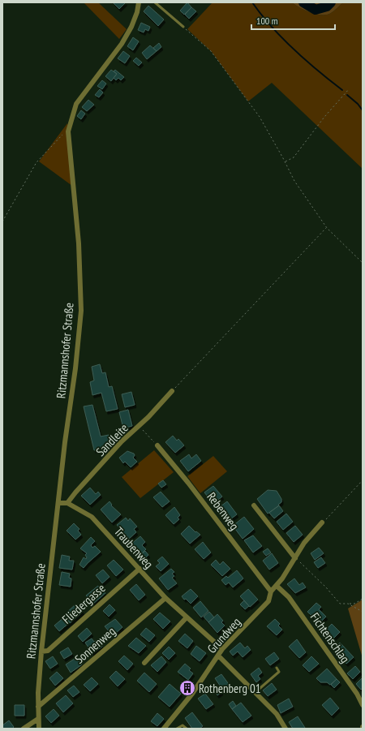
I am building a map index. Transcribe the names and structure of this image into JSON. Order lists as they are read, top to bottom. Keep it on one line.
{"streets":{"street":["Ritzmannshofer Straße","Sandleite","Rebenweg","Traubenweg","Fliedergasse","Grundweg","Fichtenschlag","Sonnenweg"]},"crossings":[["Ritzmannshofer Straße","Traubenweg"],["Ritzmannshofer Straße","Fliedergasse"],["Ritzmannshofer Straße","Sonnenweg"],["Sandleite","Traubenweg"],["Rebenweg","Grundweg"],["Traubenweg","Fliedergasse"],["Traubenweg","Grundweg"],["Traubenweg","Sonnenweg"],["Grundweg","Fichtenschlag"]],"places":{"building":["Rothenberg 01"]},"scale_bar":"100 m"}
